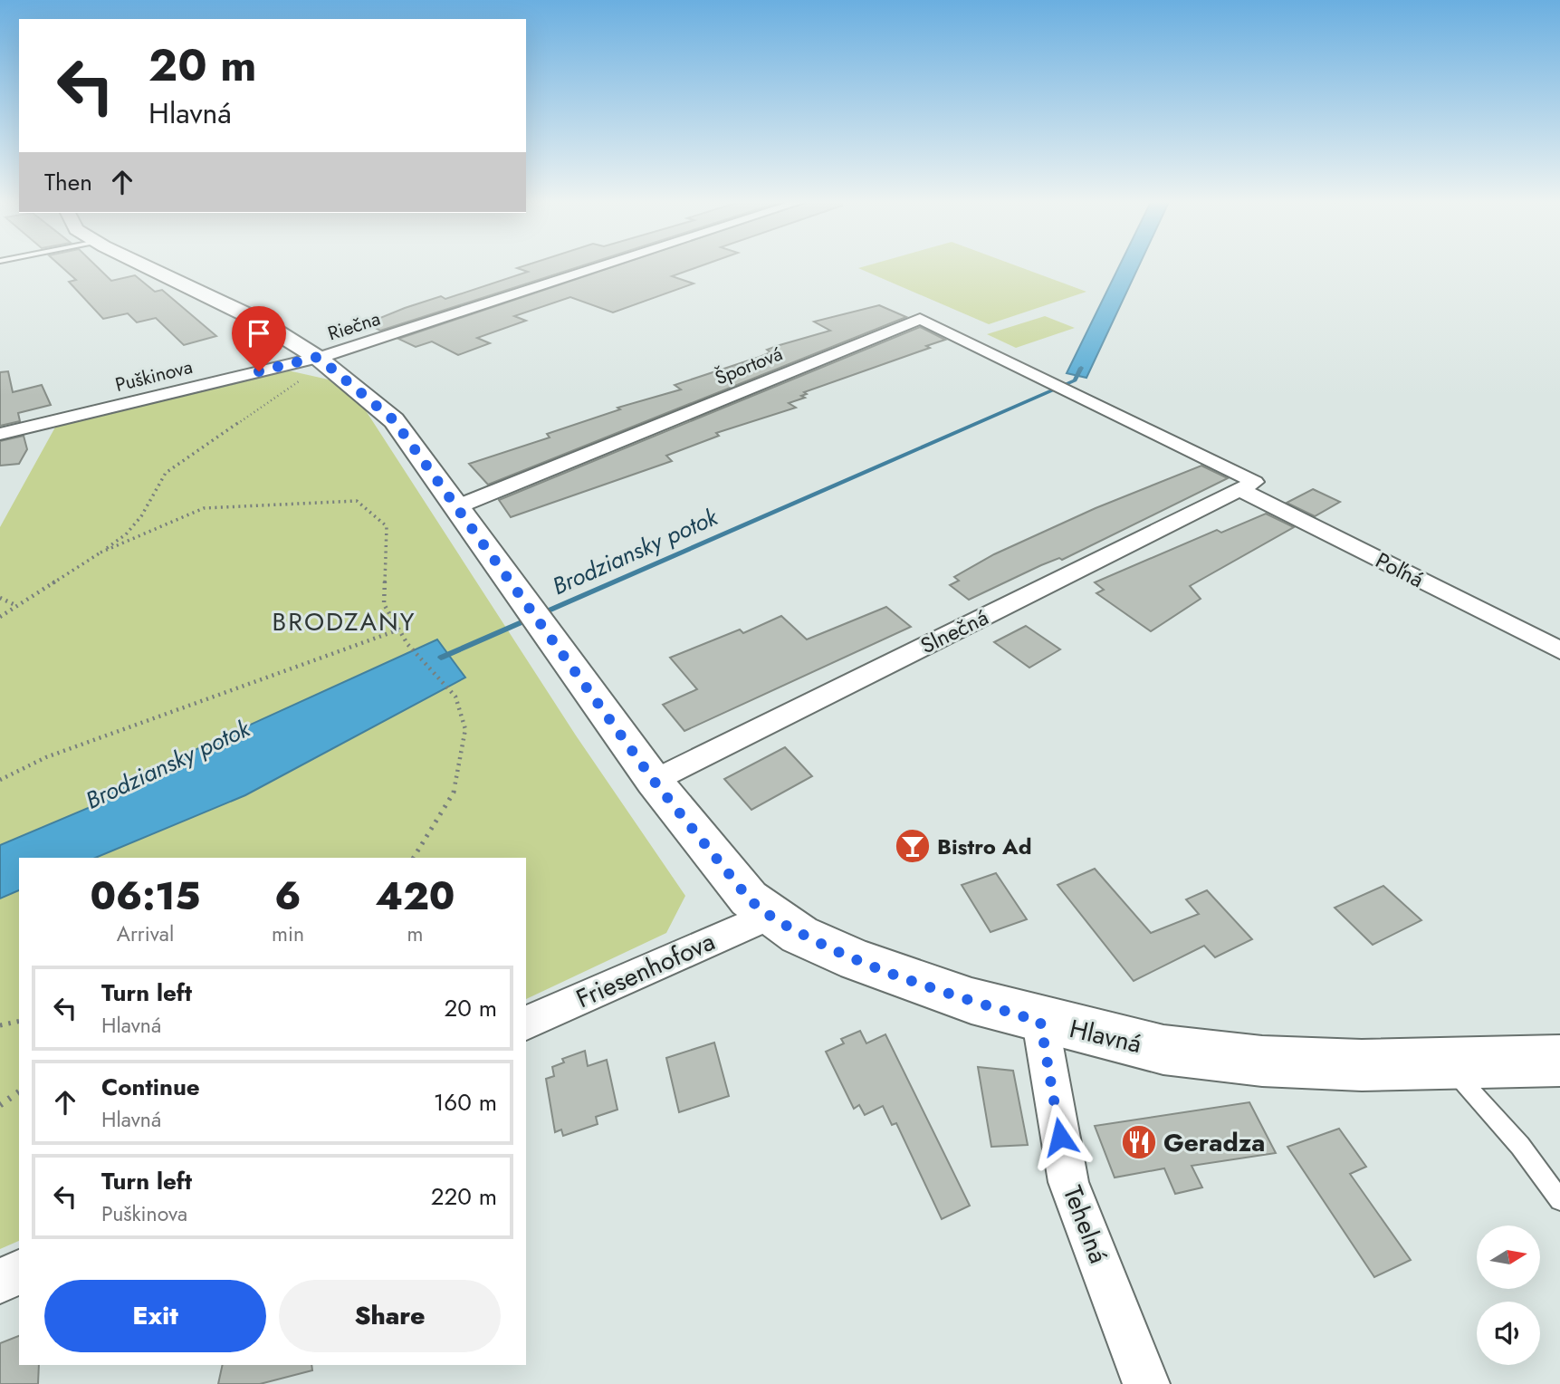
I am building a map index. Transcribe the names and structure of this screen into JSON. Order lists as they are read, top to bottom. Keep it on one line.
{"streets":{"main road":["Hlavná"],"street":["Riečna","Športová","Puškinova","Poľná","Slnečná","Friesenhofova","Tehelná"]},"crossings":[["Riečna","Puškinova"],["Riečna","Hlavná"],["Športová","Poľná"],["Športová","Hlavná"],["Puškinova","Hlavná"],["Poľná","Slnečná"],["Slnečná","Hlavná"],["Friesenhofova","Hlavná"],["Hlavná","Tehelná"]],"districts":["BRODZANY"],"water":["Brodziansky potok"],"places":{"bar":["Bistro Ad"],"restaurant":["Geradza"]},"north":"right","page":{"turn":["20 m","Hlavná"],"then":"Then","eta":["06:15","Arrival","6","min","420","m"],"list":[{"name":"Turn left","note":"Hlavná","value":"20 m"},{"name":"Continue","note":"Hlavná","value":"160 m"},{"name":"Turn left","note":"Puškinova","value":"220 m"}],"buttons":["Exit","Share"]}}
